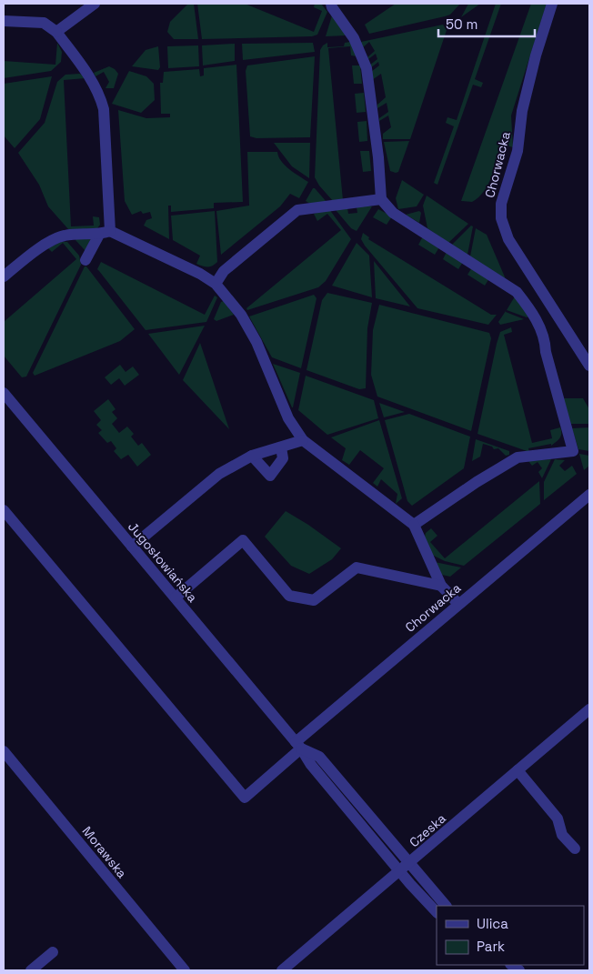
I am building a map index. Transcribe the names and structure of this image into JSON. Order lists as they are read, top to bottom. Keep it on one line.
{"streets":{"street":["Chorwacka","Jugosłowiańska","Czeska","Morawska"]},"crossings":[["Chorwacka","Jugosłowiańska"],["Jugosłowiańska","Czeska"]],"legend":["Ulica","Park"],"scale_bar":"50 m"}
